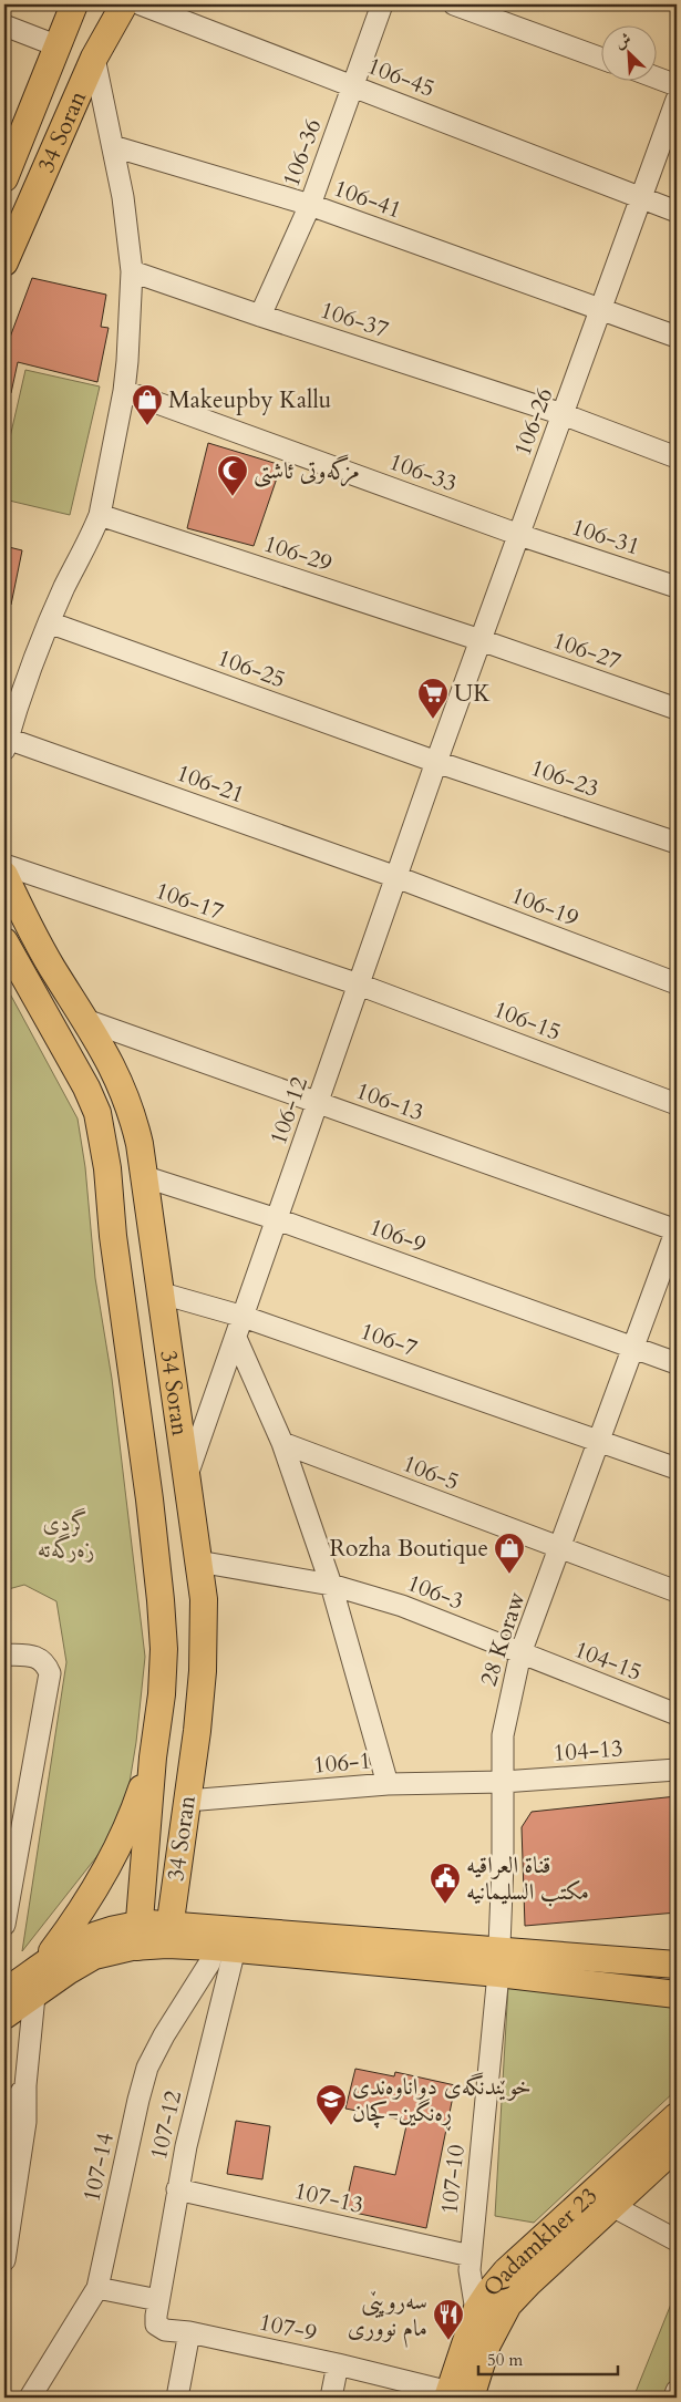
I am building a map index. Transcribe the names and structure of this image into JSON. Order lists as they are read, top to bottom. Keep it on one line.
{"streets":{"main road":["34 Soran","Qadamkher 23"],"street":["106-45","106-36","106-41","106-37","106-26","106-33","106-31","106-29","106-27","106-25","106-23","106-21","106-17","106-19","106-15","106-13","106-12","106-9","106-7","106-5","106-3","28 Koraw","104-15","104-13","106-1","107-12","107-14","107-10","107-13","107-9"]},"crossings":[["106-45","106-36"],["106-45","106-26"],["34 Soran","106-13"],["34 Soran","106-12"],["34 Soran","106-9"],["34 Soran","106-7"],["34 Soran","106-3"],["34 Soran","106-1"],["106-36","106-41"],["106-36","106-37"],["106-41","106-26"],["106-37","106-26"],["106-26","106-33"],["106-26","106-31"],["106-26","106-29"],["106-26","106-27"],["106-26","106-25"],["106-26","106-23"],["106-26","106-12"],["106-33","106-31"],["106-29","106-27"],["106-25","106-23"],["106-25","106-12"],["106-23","106-12"],["106-21","106-19"],["106-21","106-12"],["106-17","106-15"],["106-17","106-12"],["106-19","106-12"],["106-15","106-12"],["106-13","106-12"],["106-13","28 Koraw"],["106-12","106-9"],["106-12","106-7"],["106-9","28 Koraw"],["106-7","28 Koraw"],["106-5","28 Koraw"],["106-3","28 Koraw"],["106-3","104-15"],["28 Koraw","104-15"],["28 Koraw","104-13"],["28 Koraw","106-1"],["28 Koraw","107-10"],["104-13","106-1"],["107-12","107-14"],["107-12","107-13"],["107-12","107-9"],["107-10","107-13"],["107-10","Qadamkher 23"],["Qadamkher 23","107-9"]],"parks":["گردی زەرگەتە"],"places":{"shop":["Makeupby Kallu","Rozha Boutique"],"mosque":["مزگەوتی ئاشتی"],"supermarket":["UK"],"public building":["قناة العراقيه مكتب السليمانيه"],"school or university":["خوێندنگەی دواناوەندی ڕەنگین-کچان"],"restaurant":["سەروپێی مام نووری"]},"scale_bar":"50 m","north":"top left"}
